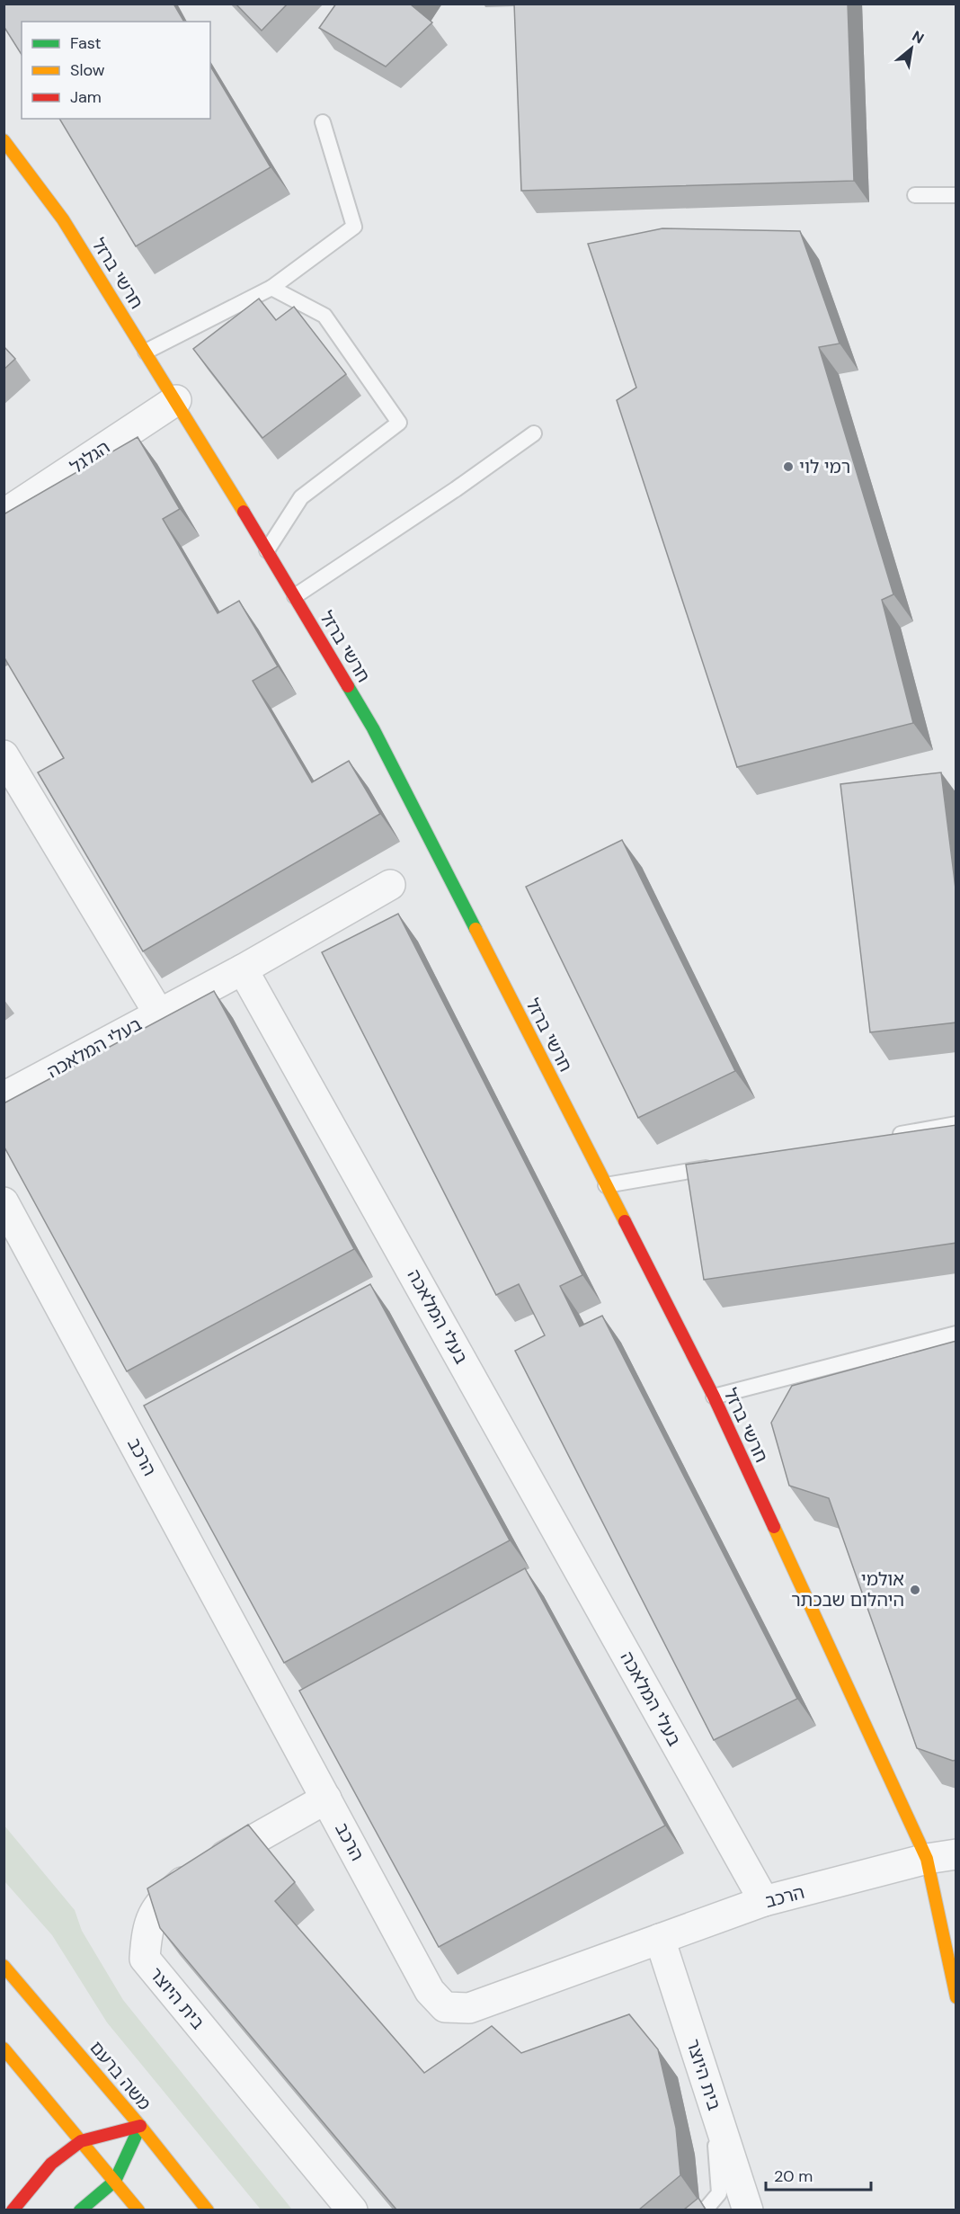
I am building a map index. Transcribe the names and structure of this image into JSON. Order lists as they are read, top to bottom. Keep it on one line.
{"streets":{"street":["חרשי ברזל","הגלגל","בעלי המלאכה","הרכב","בית היוצר","משה ברעם"]},"crossings":[["חרשי ברזל","הגלגל"],["חרשי ברזל","הרכב"],["בעלי המלאכה","הרכב"],["הרכב","בית היוצר"]],"places":["רמי לוי","אולמי היהלום שבכתר"],"legend":["Fast","Slow","Jam"],"scale_bar":"20 m","north":"top right"}
